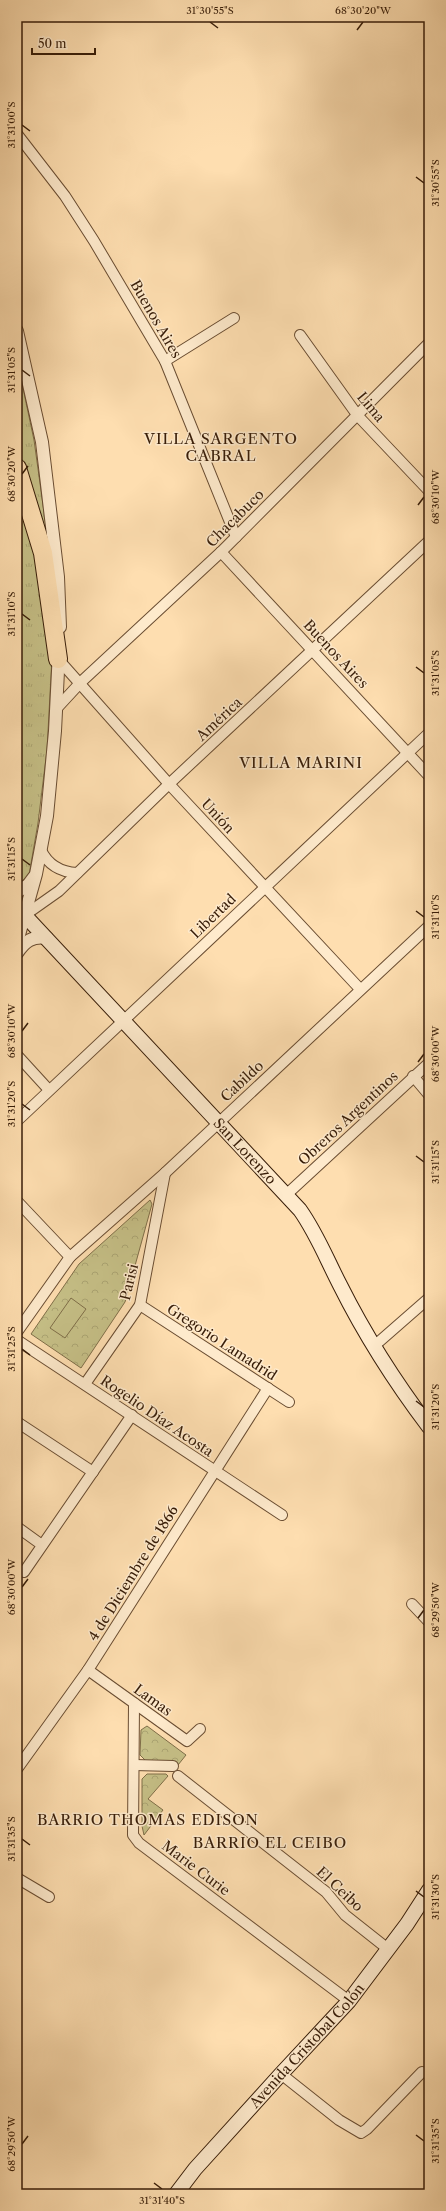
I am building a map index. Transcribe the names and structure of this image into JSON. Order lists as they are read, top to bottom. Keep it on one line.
{"streets":{"main road":["San Lorenzo","Avenida Cristobal Colón"],"street":["Buenos Aires","Lima","Chacabuco","América","Unión","Libertad","Cabildo","Obreros Argentinos","Parisi","Gregorio Lamadrid","Rogelio Díaz Acosta","4 de Diciembre de 1866","Lamas","Marie Curie","El Ceibo"]},"crossings":[["Buenos Aires","Chacabuco"],["Buenos Aires","América"],["Buenos Aires","Libertad"],["Lima","Chacabuco"],["Chacabuco","Unión"],["América","Unión"],["América","San Lorenzo"],["Unión","Libertad"],["Unión","Cabildo"],["Libertad","San Lorenzo"],["Cabildo","San Lorenzo"],["Cabildo","Parisi"],["Obreros Argentinos","San Lorenzo"],["Parisi","Gregorio Lamadrid"],["Parisi","Rogelio Díaz Acosta"],["Gregorio Lamadrid","4 de Diciembre de 1866"],["Rogelio Díaz Acosta","4 de Diciembre de 1866"],["4 de Diciembre de 1866","Lamas"],["Lamas","Marie Curie"],["Marie Curie","Avenida Cristobal Colón"],["El Ceibo","Avenida Cristobal Colón"]],"districts":["VILLA SARGENTO CABRAL","VILLA MARINI","BARRIO THOMAS EDISON","BARRIO EL CEIBO"],"scale_bar":"50 m","coordinates":["31°30'55\"S","68°30'20\"W","31°31'00\"S","31°31'05\"S","68°30'10\"W","31°31'10\"S","31°31'15\"S","68°30'00\"W","31°31'20\"S","31°31'25\"S","68°29'50\"W","31°31'35\"S","31°31'30\"S","31°31'40\"S"]}
